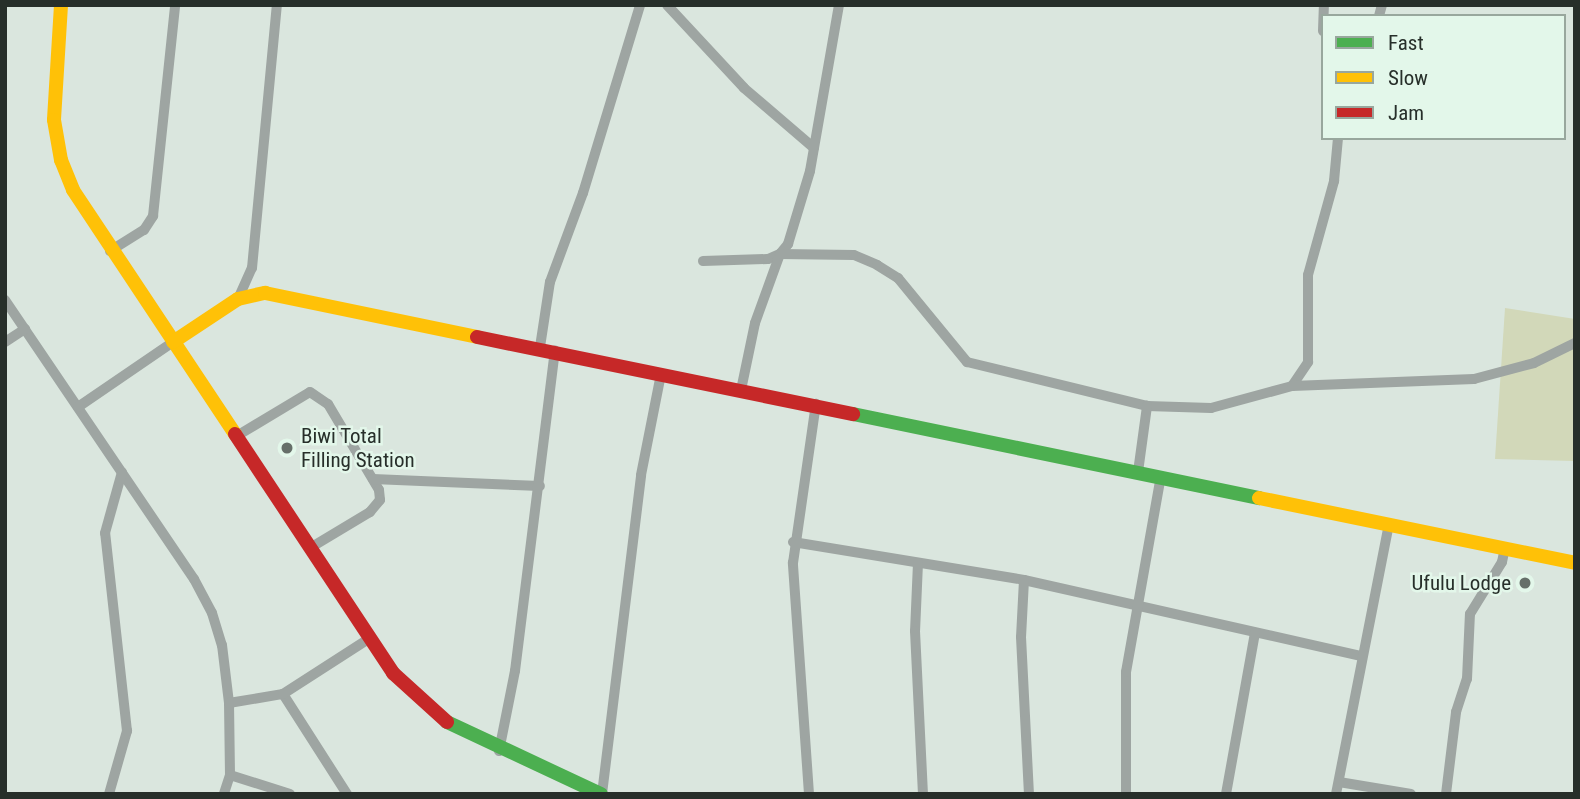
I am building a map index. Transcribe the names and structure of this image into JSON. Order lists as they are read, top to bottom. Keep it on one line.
{"places":["Biwi Total Filling Station","Ufulu Lodge"],"legend":["Fast","Slow","Jam"]}
